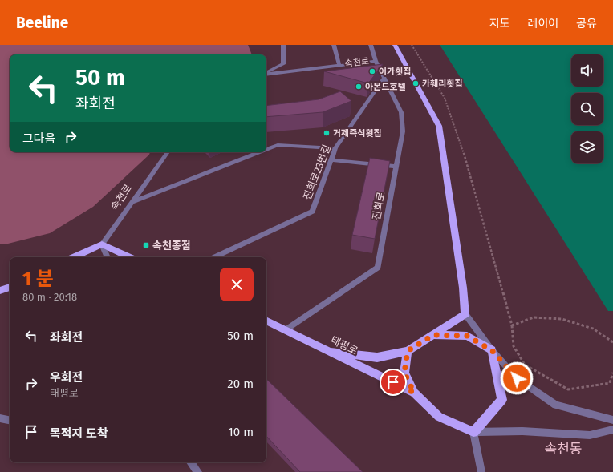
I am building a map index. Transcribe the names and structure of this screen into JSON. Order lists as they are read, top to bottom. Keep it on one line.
{"streets":{"main road":["태평로"],"street":["속천로","진희로23번길","진희로"]},"crossings":[["속천로","진희로"],["진희로23번길","진희로"],["진희로","태평로"]],"districts":["속천동"],"places":{"other":["어가횟집","카훼리횟집","아몬드호텔","거제즉석횟집"],"transit":["속천종점"]},"page":{"header":"Beeline","nav":["지도","레이어","공유"],"turn":["50 m","좌회전"],"then":"그다음","heading":["1 분","80 m · 20:18"],"list":[{"name":"좌회전","value":"50 m"},{"name":"우회전","note":"태평로","value":"20 m"},{"name":"목적지 도착","value":"10 m"}]}}
